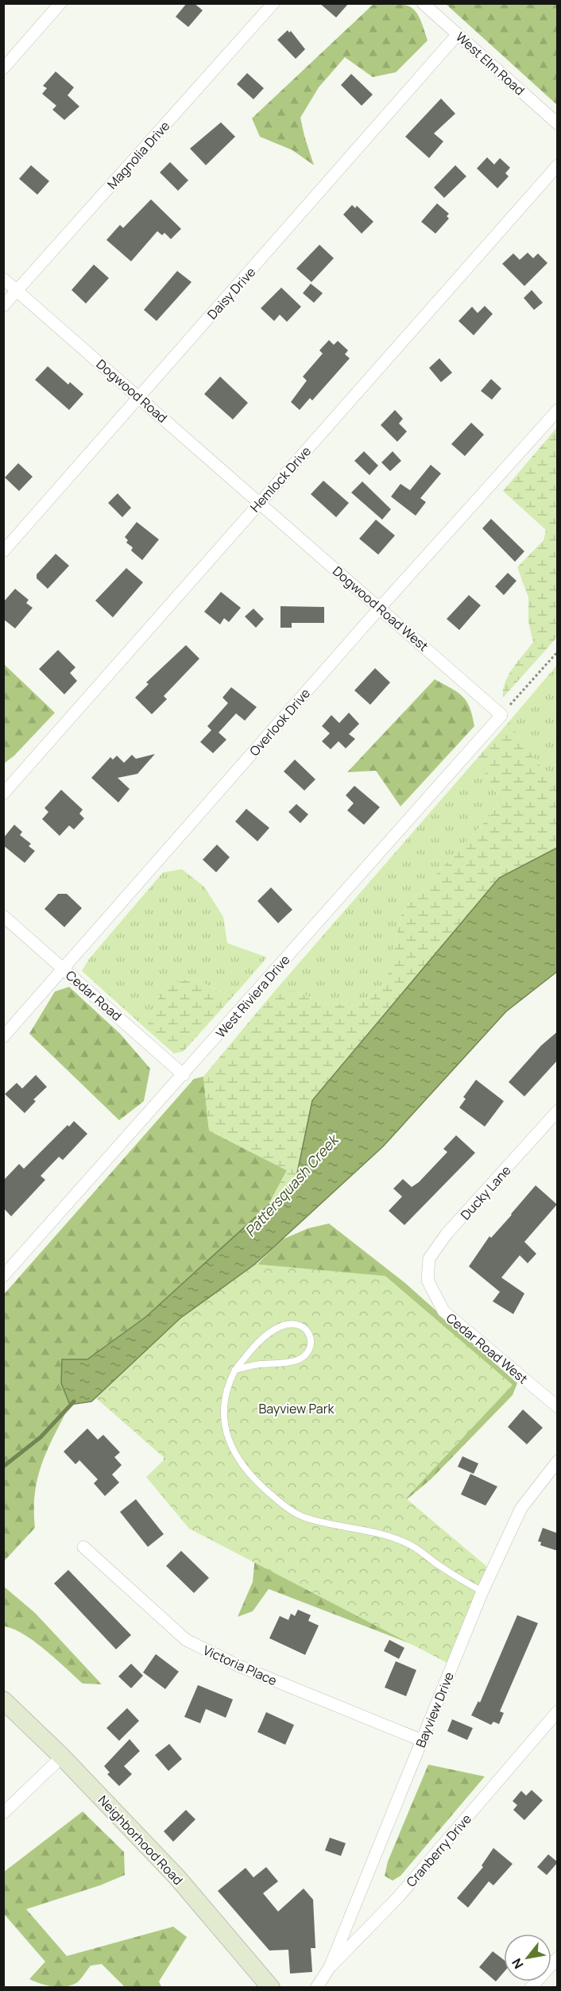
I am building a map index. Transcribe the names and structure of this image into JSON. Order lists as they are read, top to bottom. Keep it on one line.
{"streets":{"street":["West Elm Road","Magnolia Drive","Daisy Drive","Dogwood Road","Hemlock Drive","Dogwood Road West","Overlook Drive","Cedar Road","West Riviera Drive","Ducky Lane","Cedar Road West","Victoria Place","Bayview Drive","Neighborhood Road","Cranberry Drive"]},"crossings":[["West Elm Road","Daisy Drive"],["Magnolia Drive","Dogwood Road"],["Daisy Drive","Dogwood Road"],["Dogwood Road","Hemlock Drive"],["Dogwood Road","Dogwood Road West"],["Hemlock Drive","Dogwood Road West"],["Dogwood Road West","Overlook Drive"],["Dogwood Road West","West Riviera Drive"],["Overlook Drive","Cedar Road"],["Cedar Road","West Riviera Drive"],["Ducky Lane","Cedar Road West"],["Victoria Place","Bayview Drive"],["Bayview Drive","Cranberry Drive"]],"water":["Pattersquash Creek"],"parks":["Bayview Park"],"north":"bottom left"}
